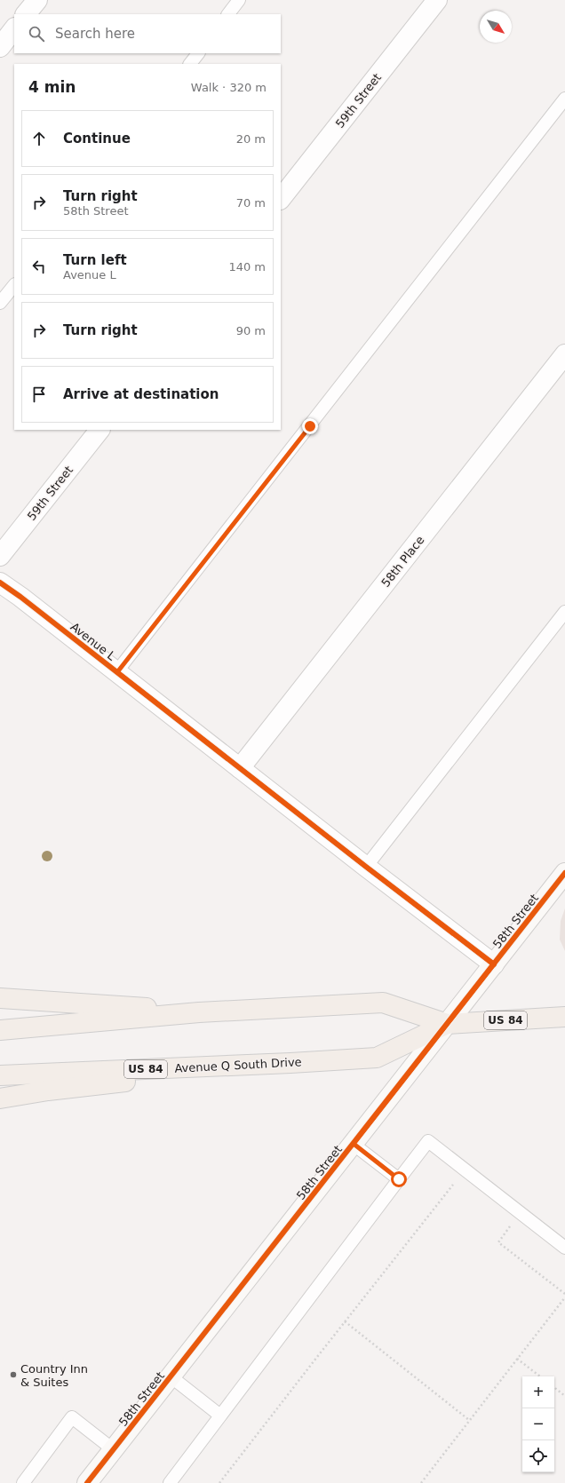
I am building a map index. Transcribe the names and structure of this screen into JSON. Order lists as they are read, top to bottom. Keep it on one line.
{"streets":{"highway":["US 84","Avenue Q South Drive"],"street":["59th Street","58th Place","Avenue L","58th Street"]},"crossings":[["58th Place","Avenue L"],["Avenue L","58th Street"],["58th Street","Avenue Q South Drive"]],"places":["Country Inn & Suites"],"north":"bottom right","page":{"search":"Search here","heading":["4 min","Walk · 320 m"],"list":[["Continue","20 m"],["Turn right","58th Street","70 m"],["Turn left","Avenue L","140 m"],["Turn right","90 m"],"Arrive at destination"],"map_buttons":["+","−"]}}
